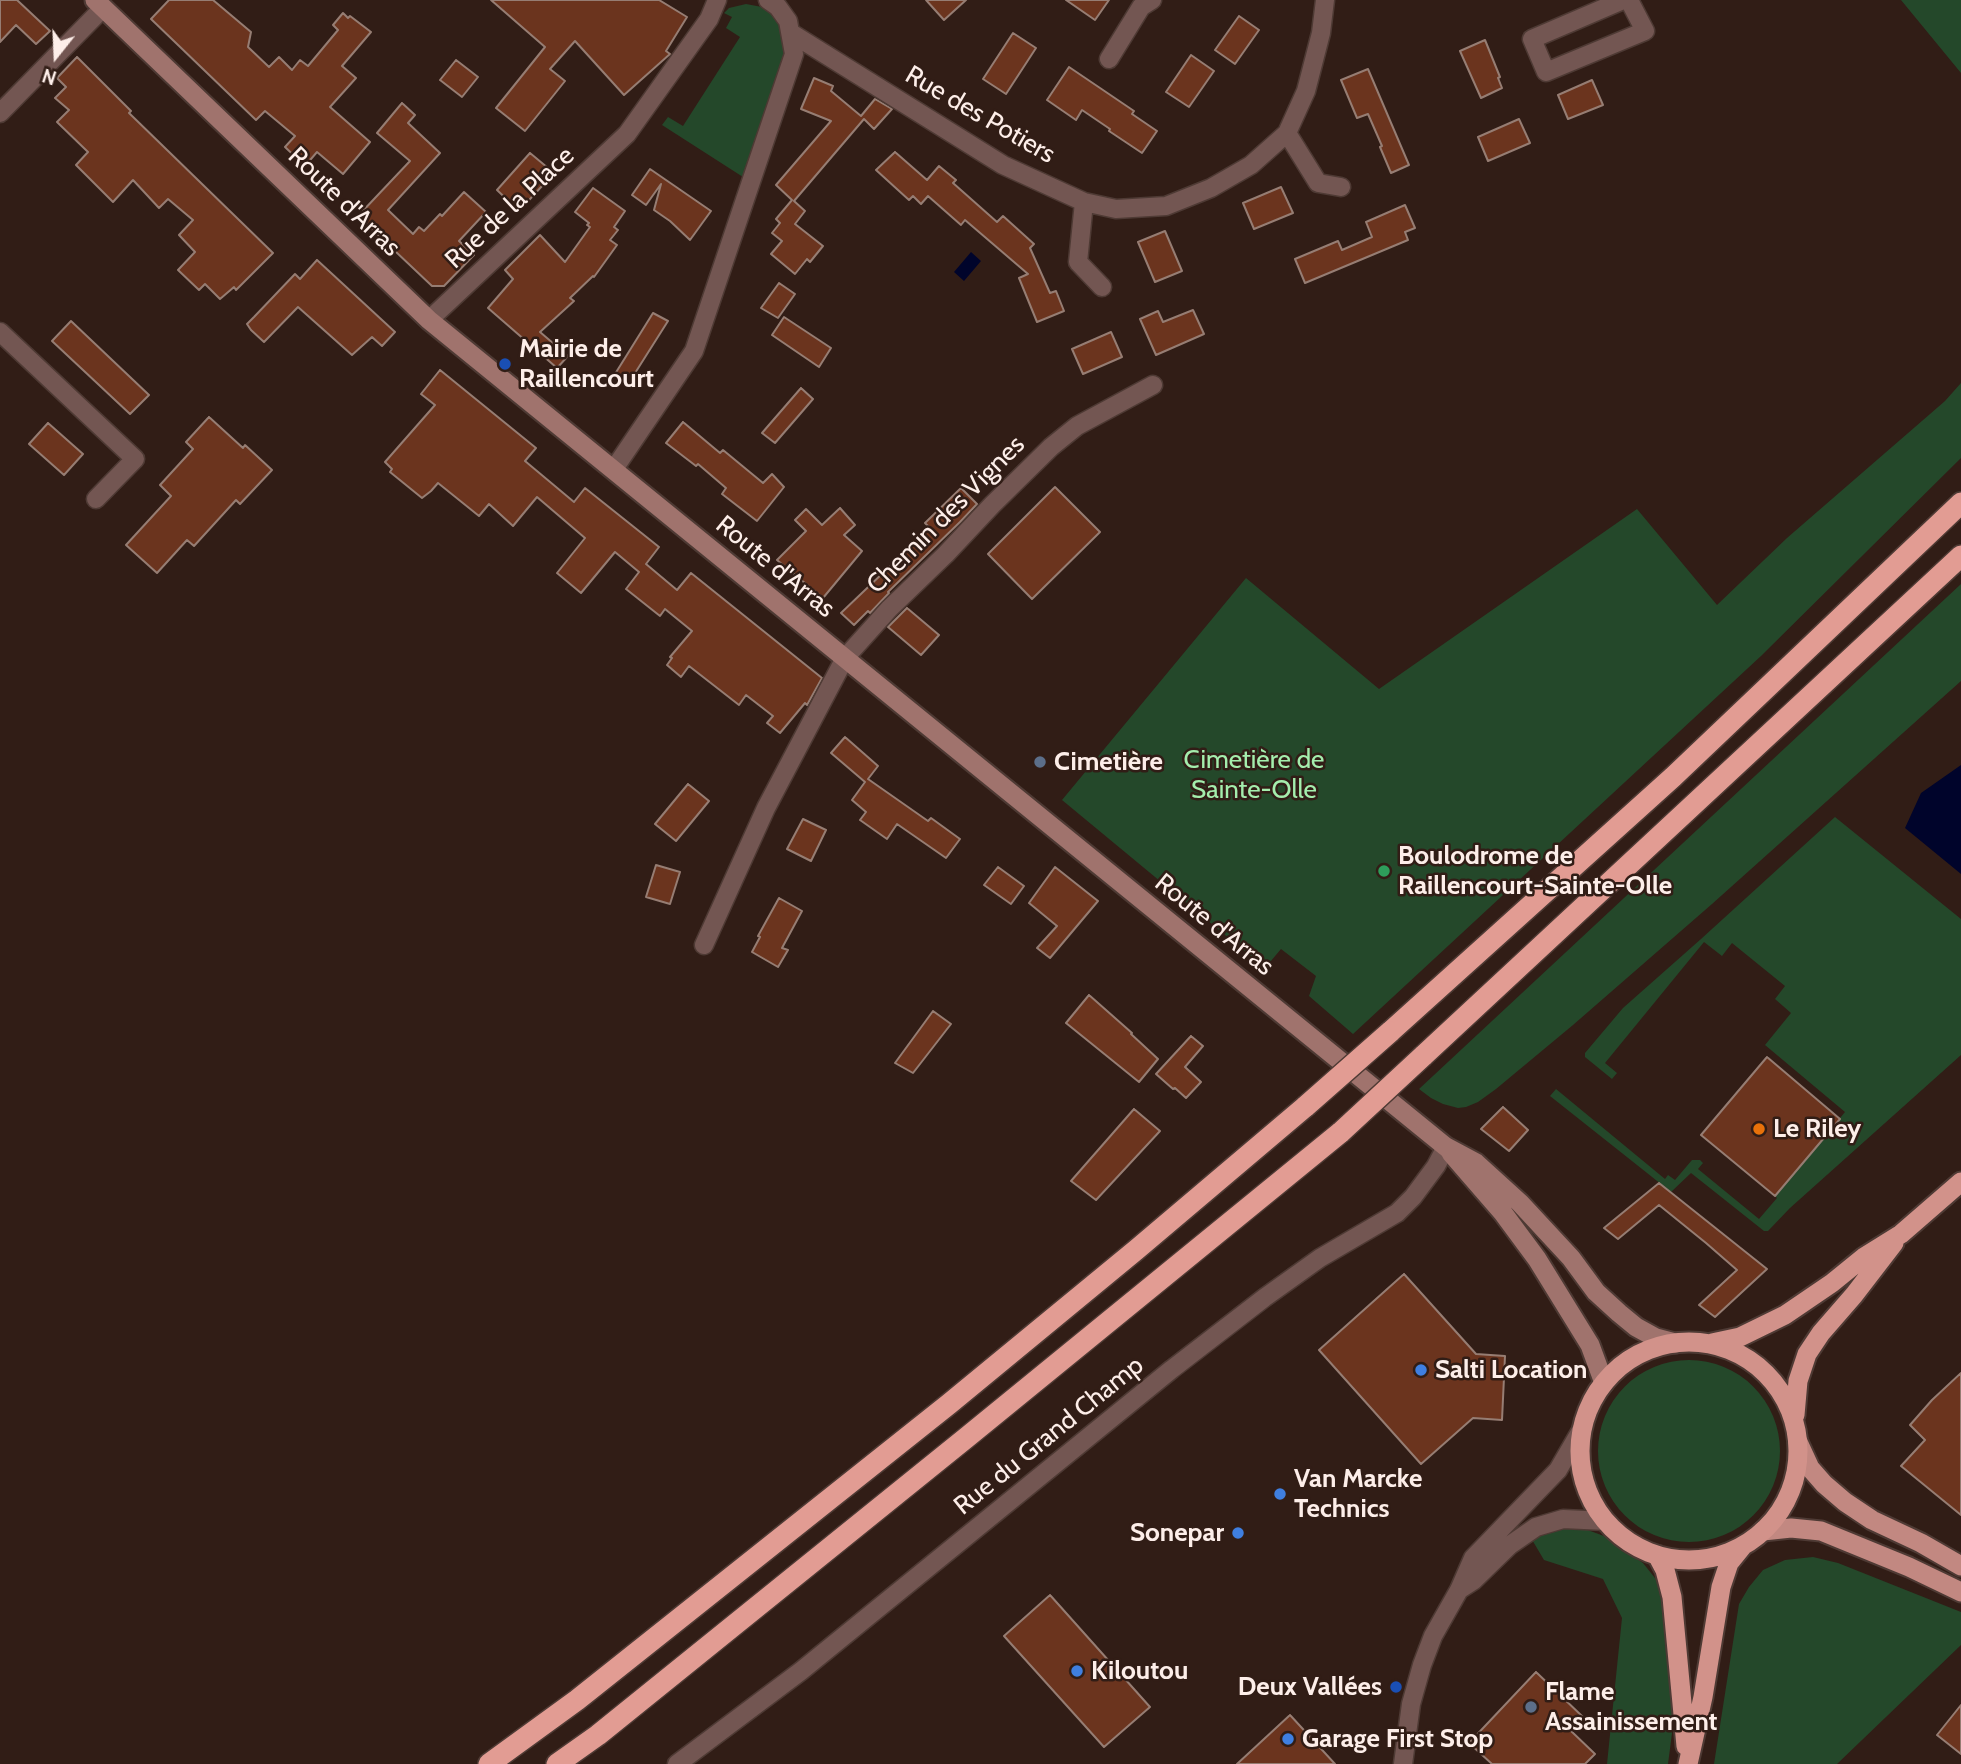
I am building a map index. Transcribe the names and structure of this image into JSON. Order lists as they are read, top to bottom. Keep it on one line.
{"streets":{"main road":["Route d'Arras"],"street":["Rue des Potiers","Rue de la Place","Chemin des Vignes","Rue du Grand Champ"]},"crossings":[["Route d'Arras","Rue de la Place"],["Route d'Arras","Chemin des Vignes"],["Route d'Arras","Rue du Grand Champ"]],"parks":["Cimetière de Sainte-Olle"],"places":["Mairie de Raillencourt","Cimetière","Boulodrome de Raillencourt-Sainte-Olle","Le Riley","Salti Location","Van Marcke Technics","Sonepar","Kiloutou","Deux Vallées","Flame Assainissement","Garage First Stop"],"north":"bottom"}
